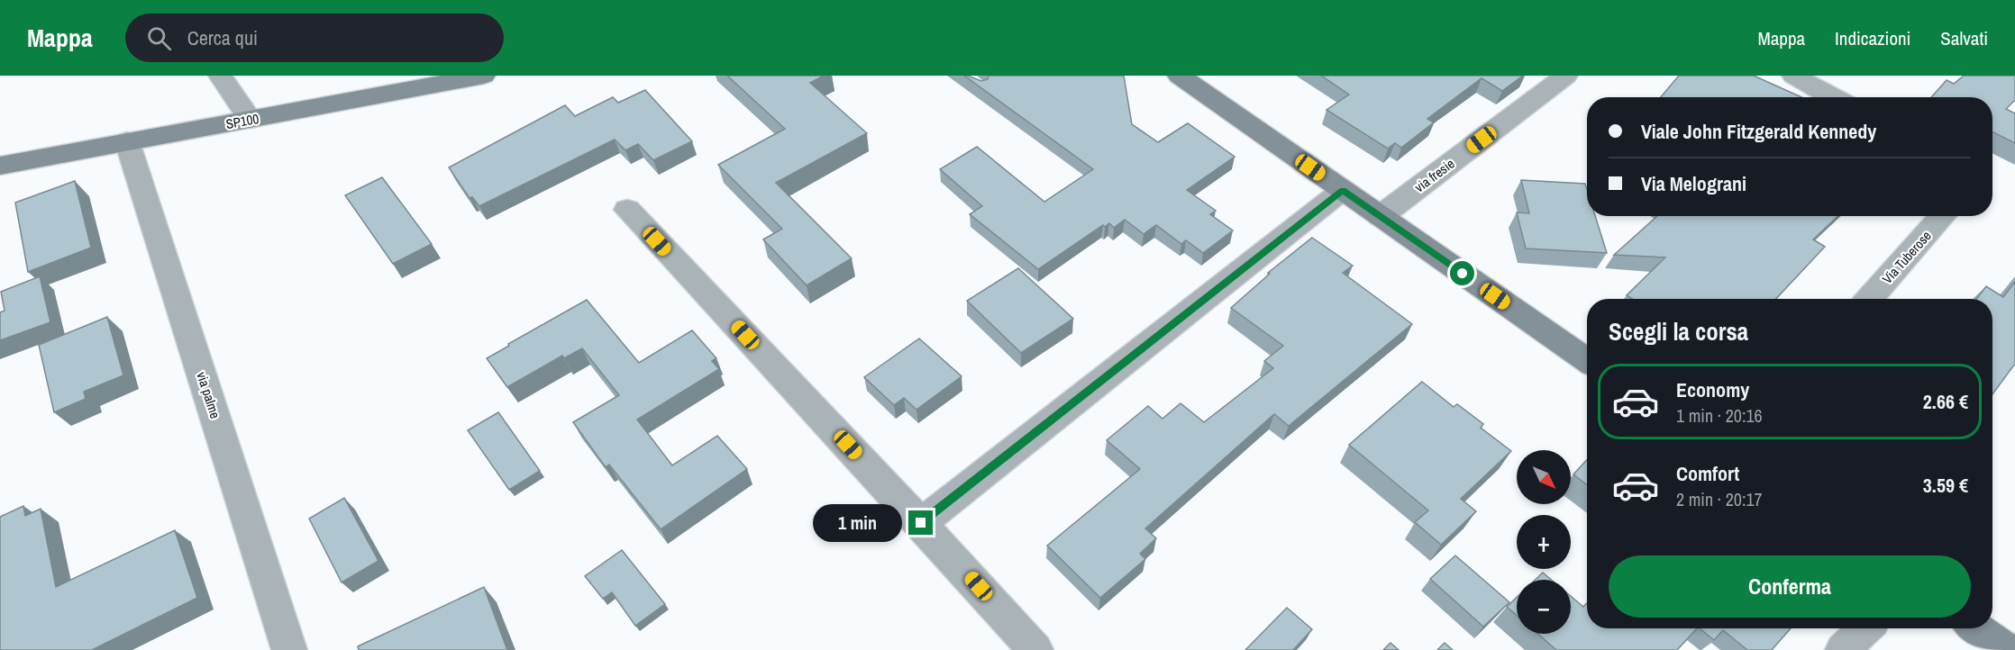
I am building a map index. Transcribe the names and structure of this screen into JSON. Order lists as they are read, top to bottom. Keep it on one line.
{"streets":{"street":["SP100","via fresie","Via Tuberose","via palme"]},"crossings":[["SP100","via palme"]],"north":"bottom right","page":{"header":"Mappa","search":"Cerca qui","nav":["Mappa","Indicazioni","Salvati"],"banner":["Viale John Fitzgerald Kennedy","Via Melograni"],"heading":"Scegli la corsa","list":[{"name":"Economy","note":"1 min · 20:16","value":"2.66 €"},{"name":"Comfort","note":"2 min · 20:17","value":"3.59 €"}],"map_buttons":["+","−"],"bubble":"1 min","buttons":"Conferma"}}
